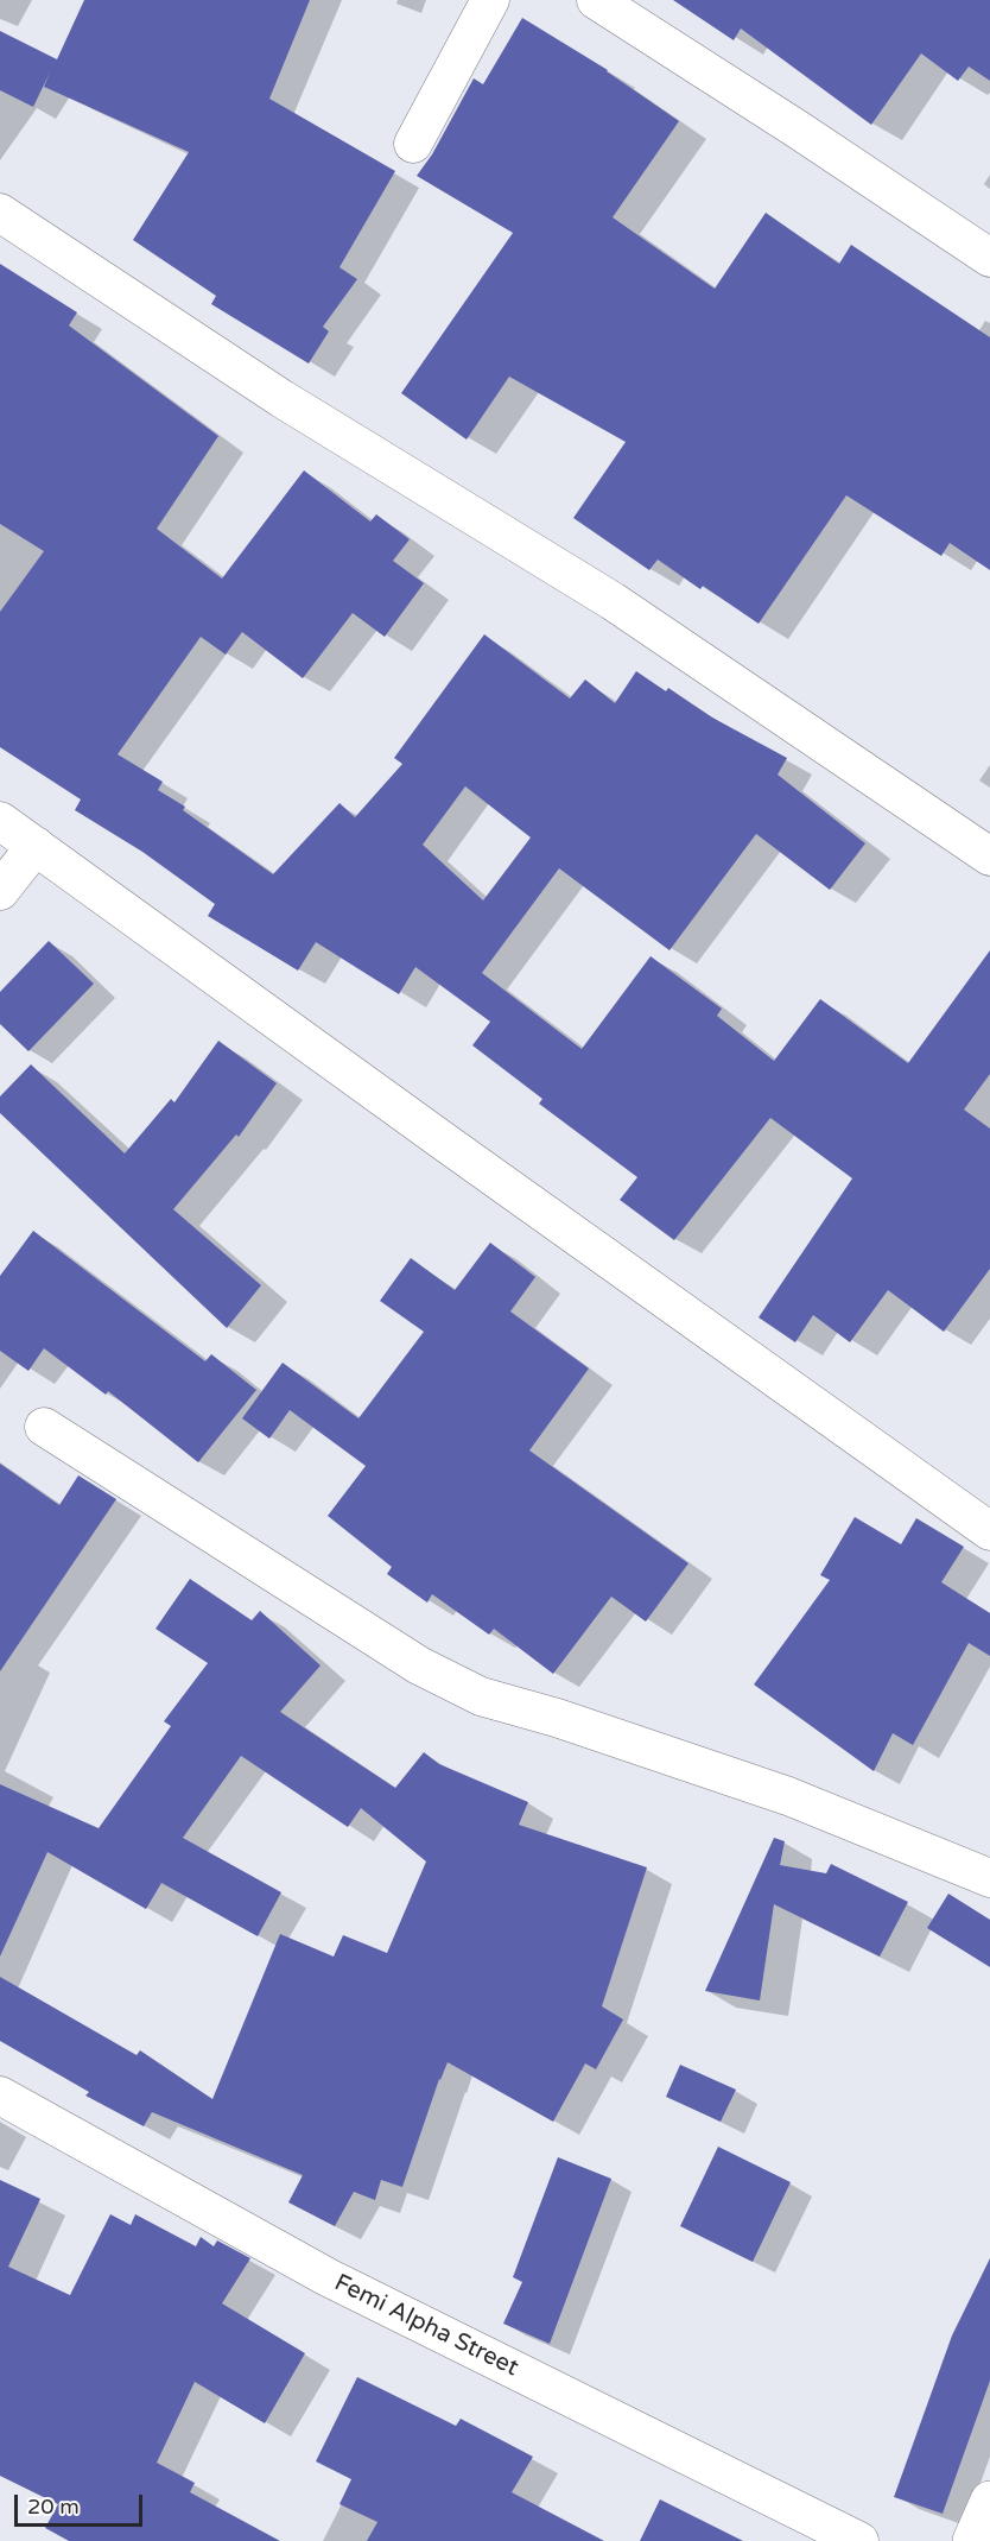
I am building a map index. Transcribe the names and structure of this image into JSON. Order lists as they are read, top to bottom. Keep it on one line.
{"streets":{"street":["Femi Alpha Street"]},"scale_bar":"20 m"}
